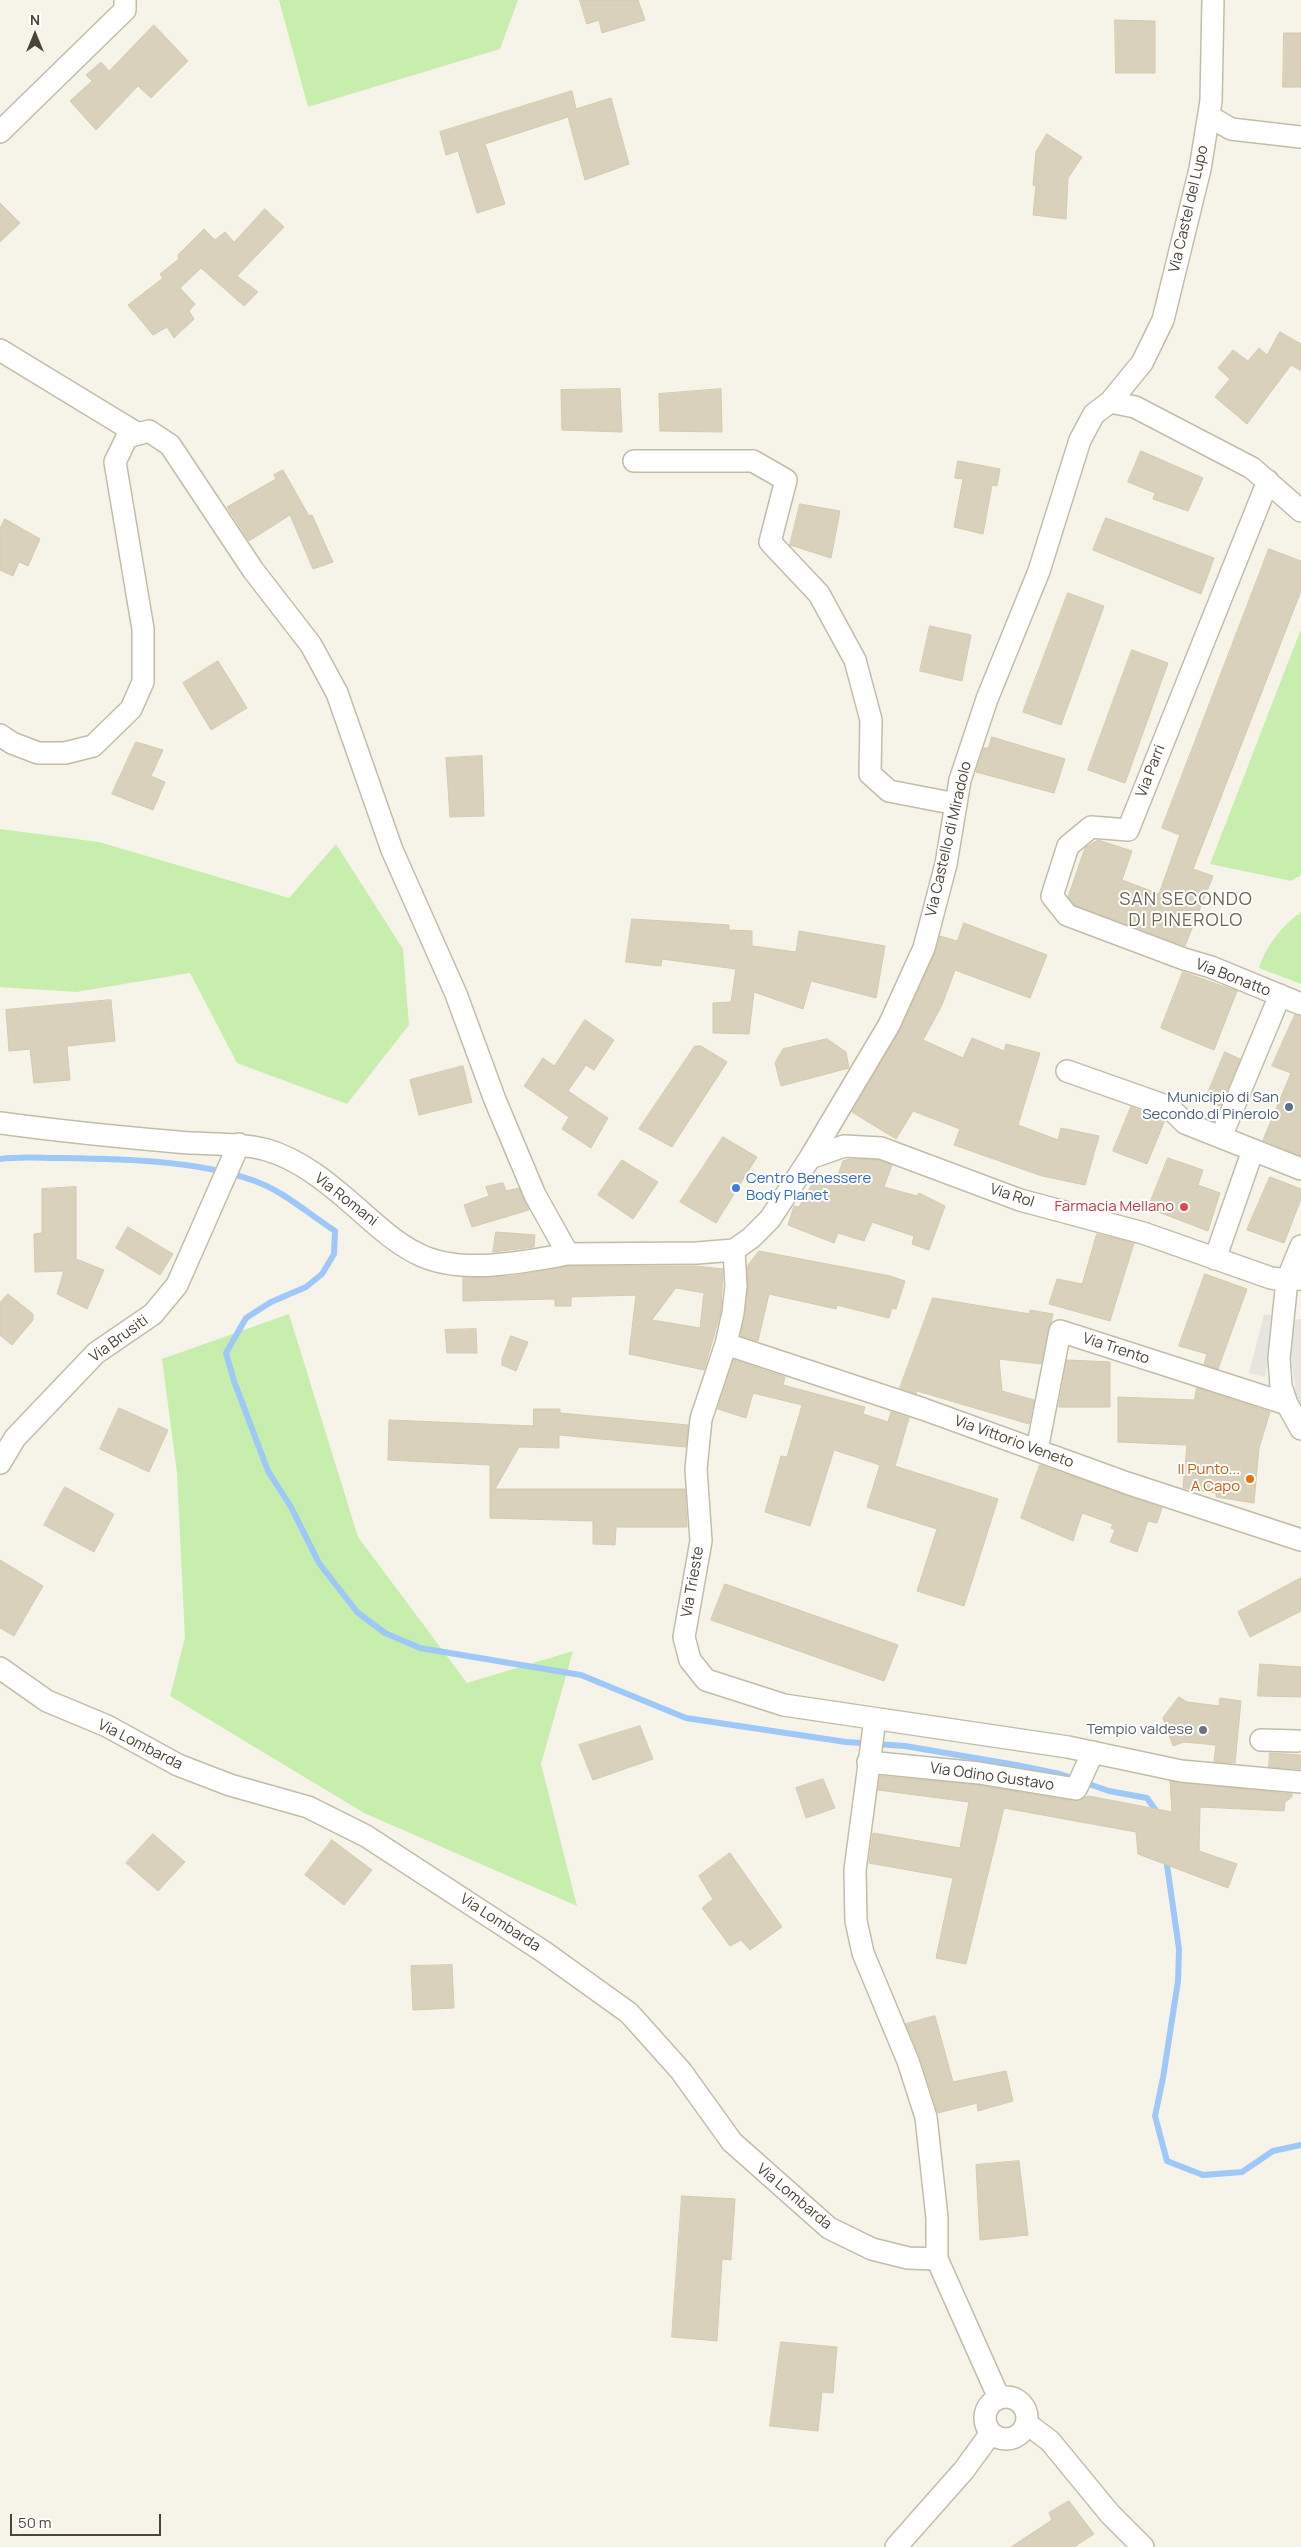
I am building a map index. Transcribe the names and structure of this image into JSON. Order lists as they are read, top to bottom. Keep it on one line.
{"streets":{"street":["Via Castel del Lupo","Via Parri","Via Castello di Miradolo","Via Bonatto","Via Rol","Via Romani","Via Brusiti","Via Trento","Via Vittorio Veneto","Via Trieste","Via Lombarda","Via Odino Gustavo"]},"crossings":[["Via Castel del Lupo","Via Castello di Miradolo"],["Via Parri","Via Bonatto"],["Via Castello di Miradolo","Via Rol"],["Via Castello di Miradolo","Via Romani"],["Via Castello di Miradolo","Via Trieste"],["Via Romani","Via Brusiti"],["Via Romani","Via Trieste"],["Via Trento","Via Vittorio Veneto"],["Via Vittorio Veneto","Via Trieste"]],"districts":["SAN SECONDO DI PINEROLO"],"places":["Municipio di San Secondo di Pinerolo","Centro Benessere Body Planet","Farmacia Mellano","Il Punto... A Capo","Tempio valdese"],"scale_bar":"50 m","north":"top"}
